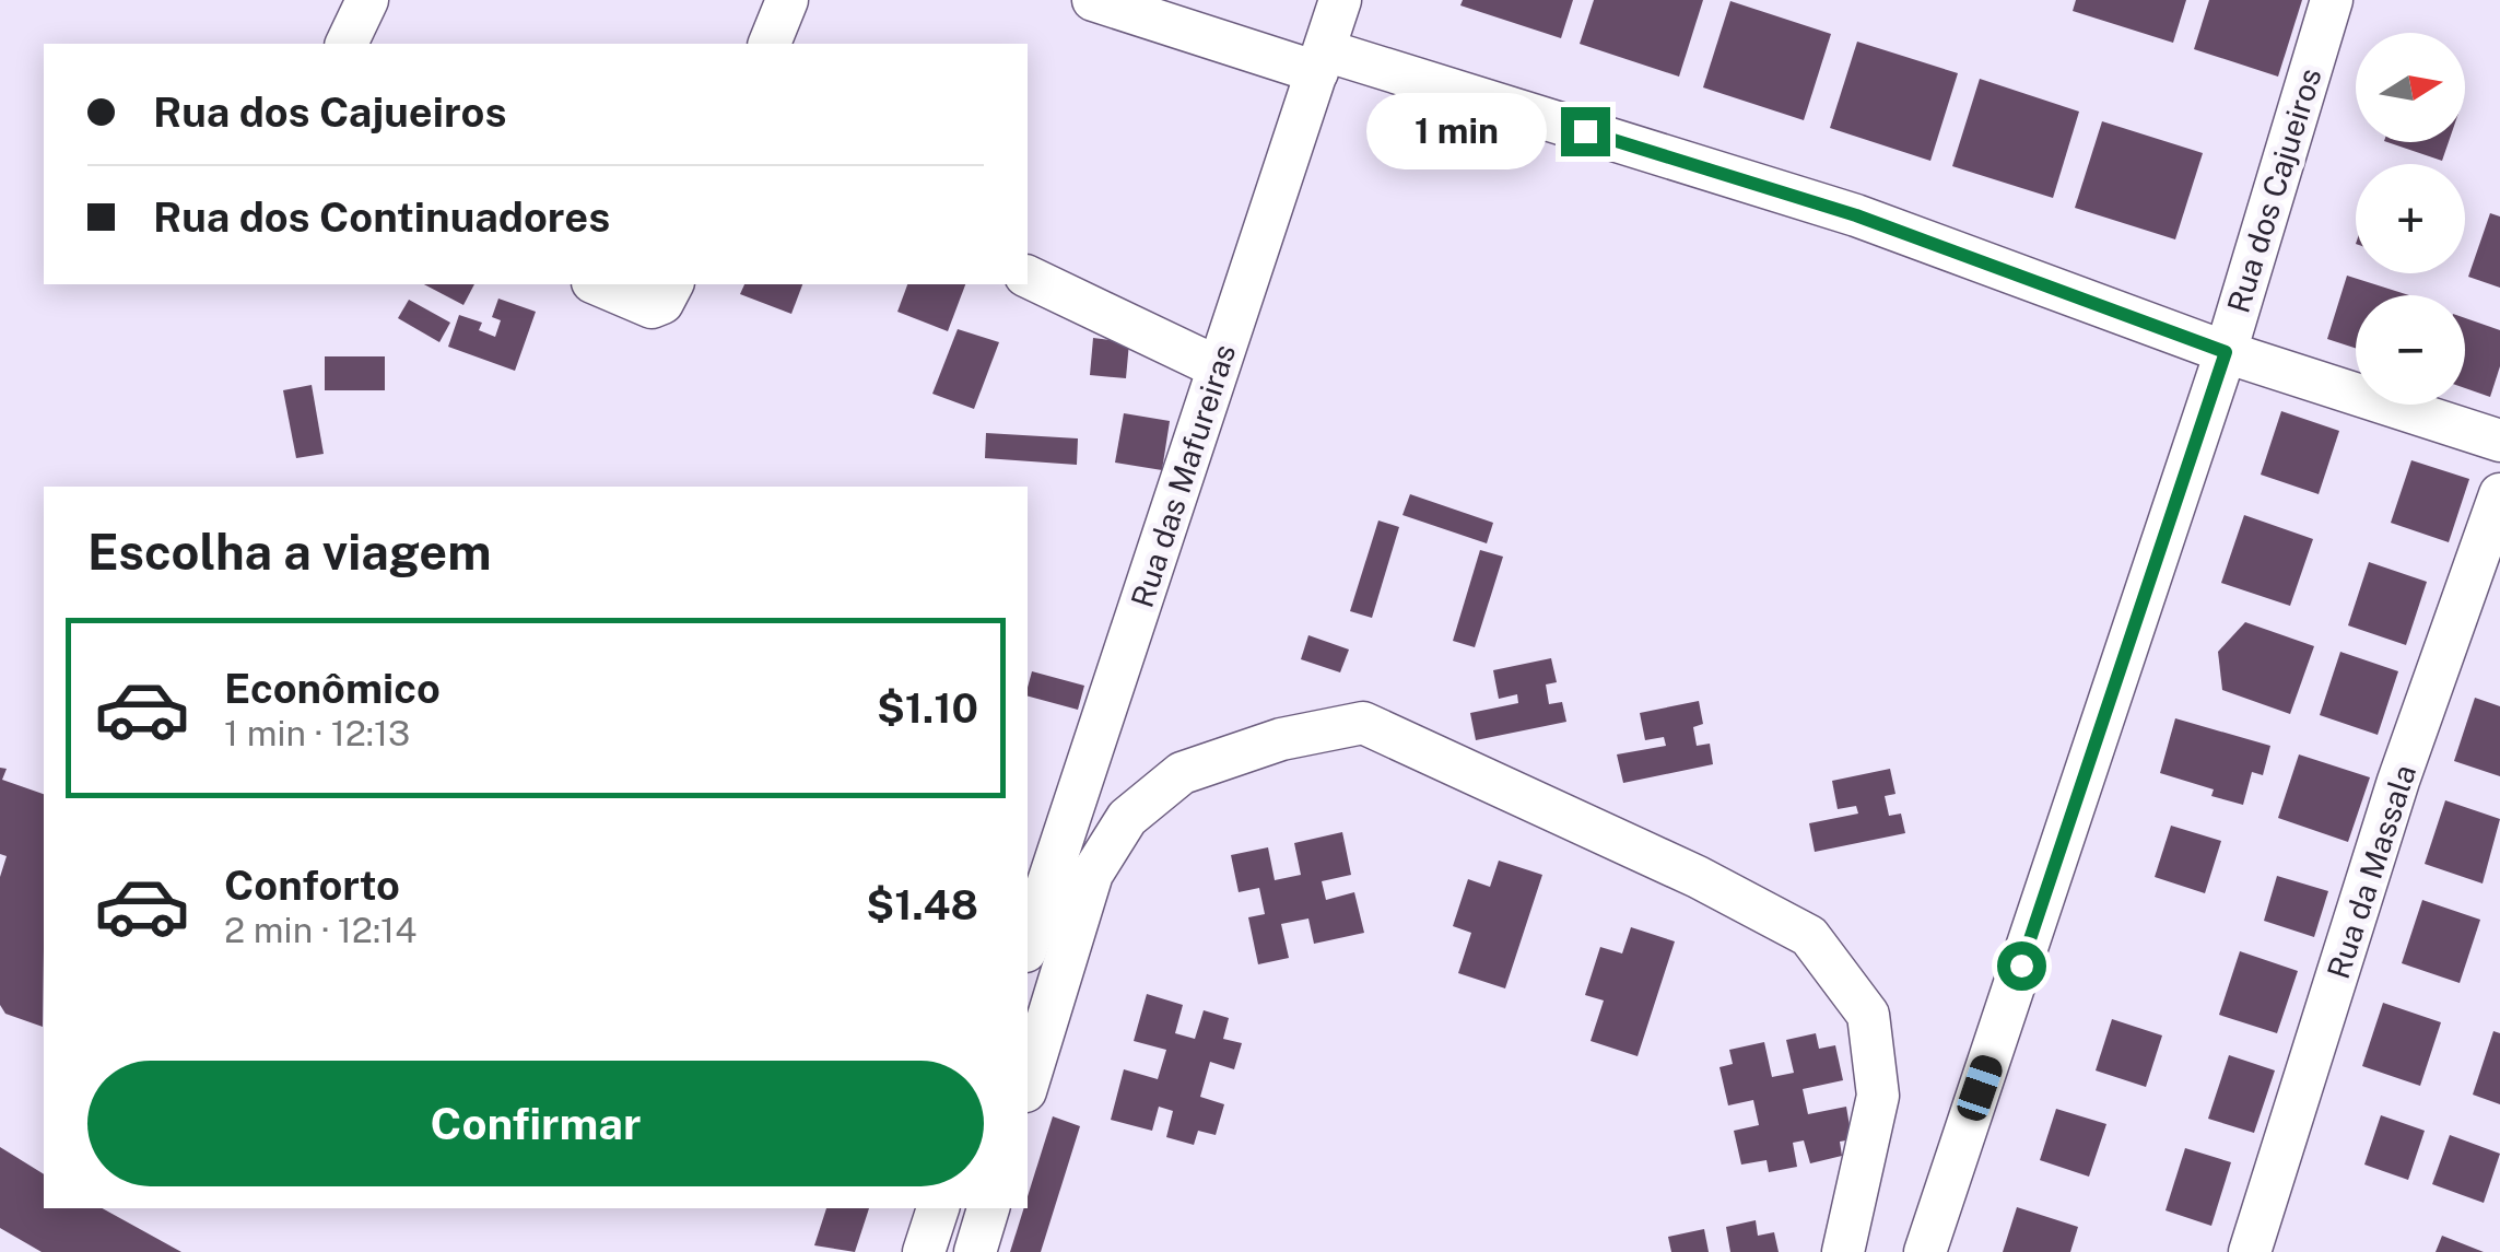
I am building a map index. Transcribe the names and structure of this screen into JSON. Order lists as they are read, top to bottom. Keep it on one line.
{"streets":{"street":["Rua dos Cajueiros","Rua das Mafureiras","Rua da Massala"]},"north":"right","page":{"map_buttons":["+","−"],"banner":["Rua dos Cajueiros","Rua dos Continuadores"],"bubble":"1 min","heading":"Escolha a viagem","list":[{"name":"Econômico","note":"1 min · 12:13","value":"$1.10"},{"name":"Conforto","note":"2 min · 12:14","value":"$1.48"}],"buttons":"Confirmar"}}
